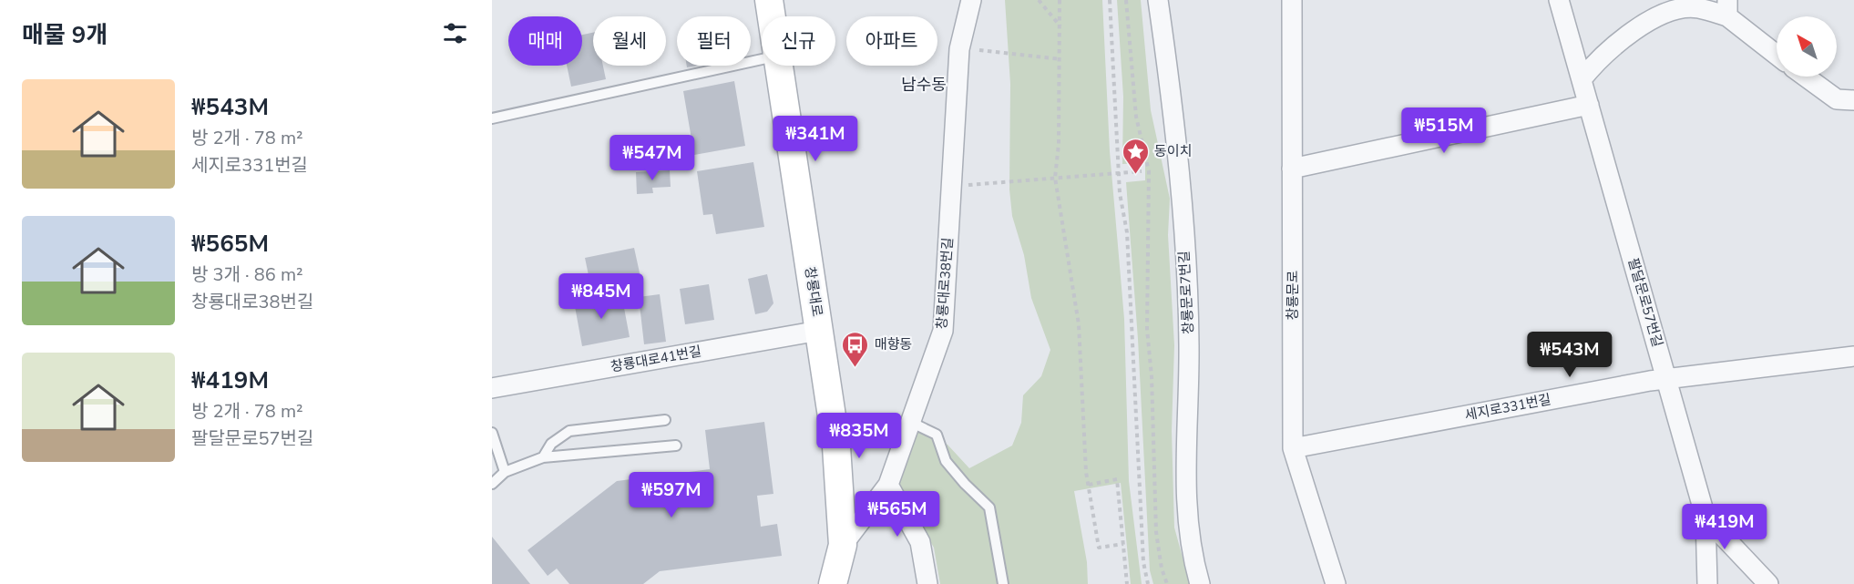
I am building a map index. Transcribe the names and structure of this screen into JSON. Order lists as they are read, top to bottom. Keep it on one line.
{"streets":{"street":["창룡대로38번길","창룡대로","창룡문로7번길","창룡문로","팔달문로57번길","창룡대로41번길","세지로331번길"]},"crossings":[["창룡대로38번길","창룡대로"],["창룡대로","창룡대로41번길"],["창룡문로","세지로331번길"],["팔달문로57번길","세지로331번길"]],"districts":["남수동"],"places":{"place":["동이치"],"bus stop":["매향동"]},"north":"top left","page":{"heading":"매물 9개","chip":["매매","월세","필터","신규","아파트"],"list":[{"name":"₩543M","note":"방 2개 · 78 m² · 세지로331번길"},{"name":"₩565M","note":"방 3개 · 86 m² · 창룡대로38번길"},{"name":"₩419M","note":"방 2개 · 78 m² · 팔달문로57번길"}],"price":["₩515M","₩341M","₩547M","₩845M","₩543M","₩835M","₩597M","₩565M","₩419M"]}}
